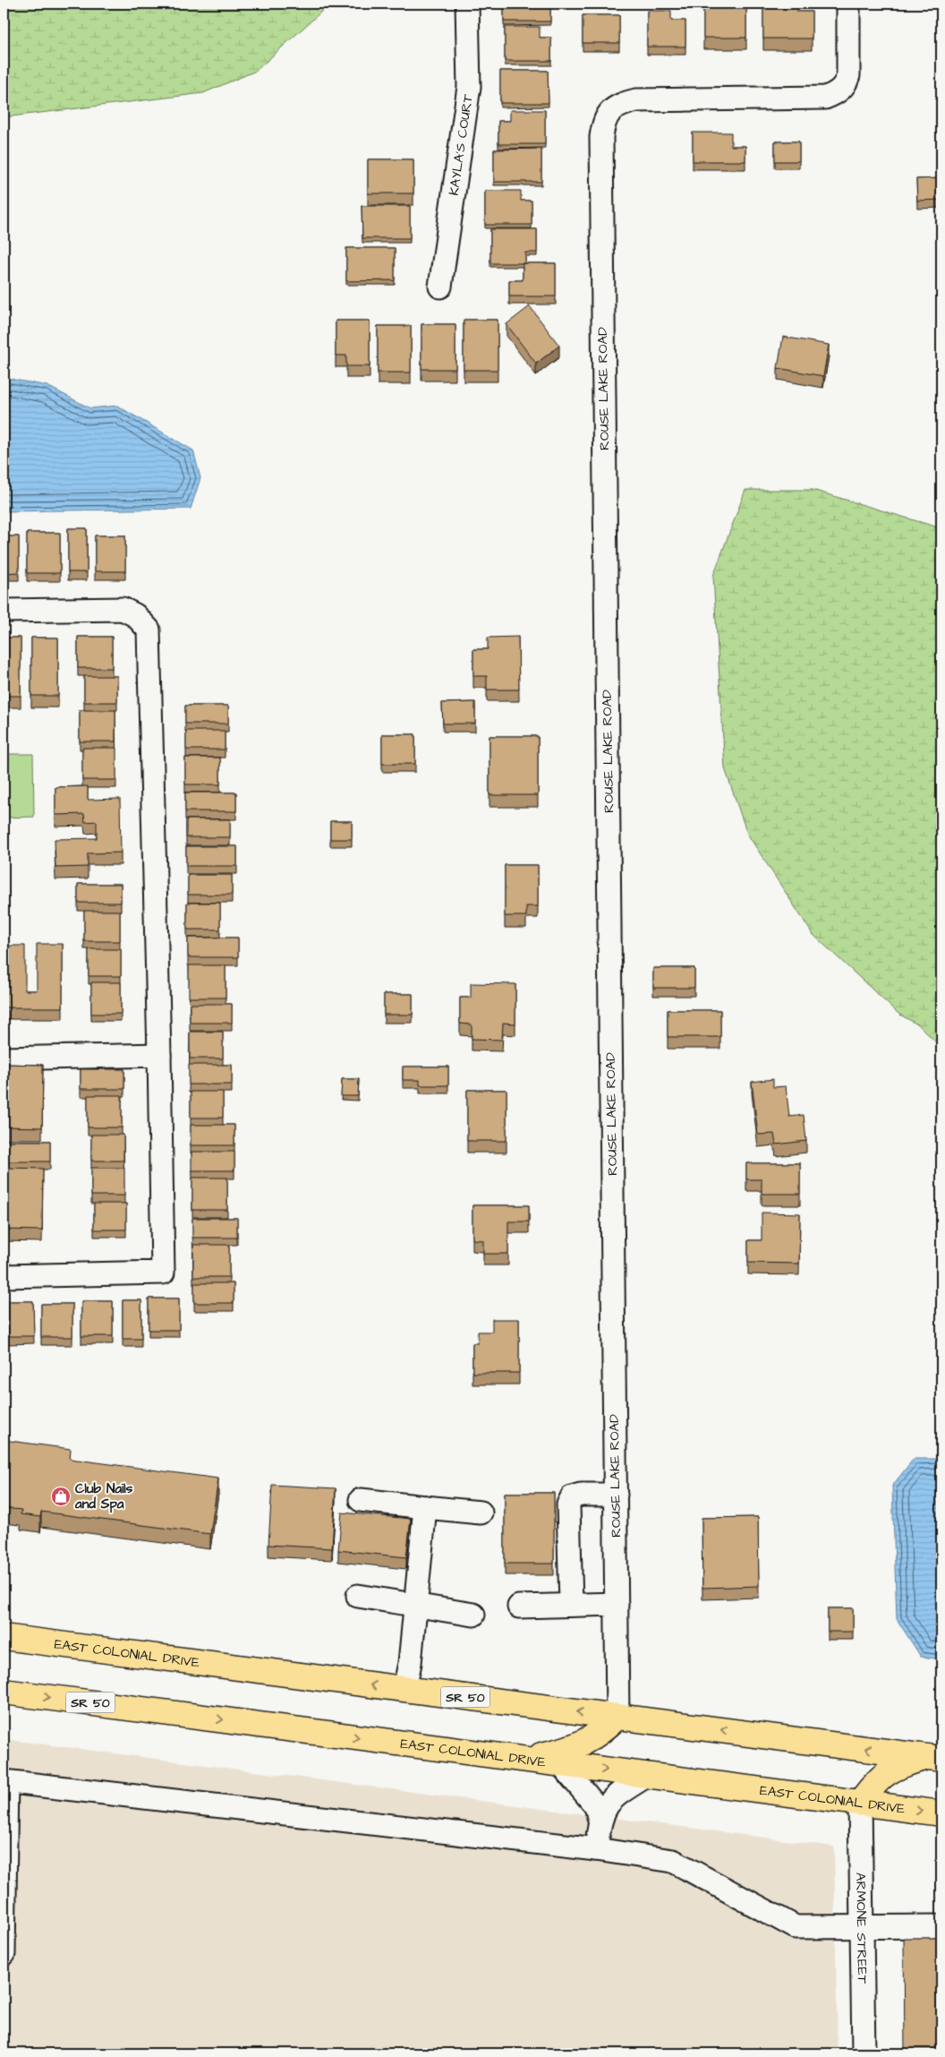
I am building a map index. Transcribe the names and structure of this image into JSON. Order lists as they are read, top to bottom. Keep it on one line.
{"streets":{"highway":["EAST COLONIAL DRIVE","SR 50"],"street":["KAYLA'S COURT","ROUSE LAKE ROAD","ARMONE STREET"]},"crossings":[["ROUSE LAKE ROAD","EAST COLONIAL DRIVE"],["EAST COLONIAL DRIVE","ARMONE STREET"]],"places":{"shop":["Club Nails and Spa"]}}
